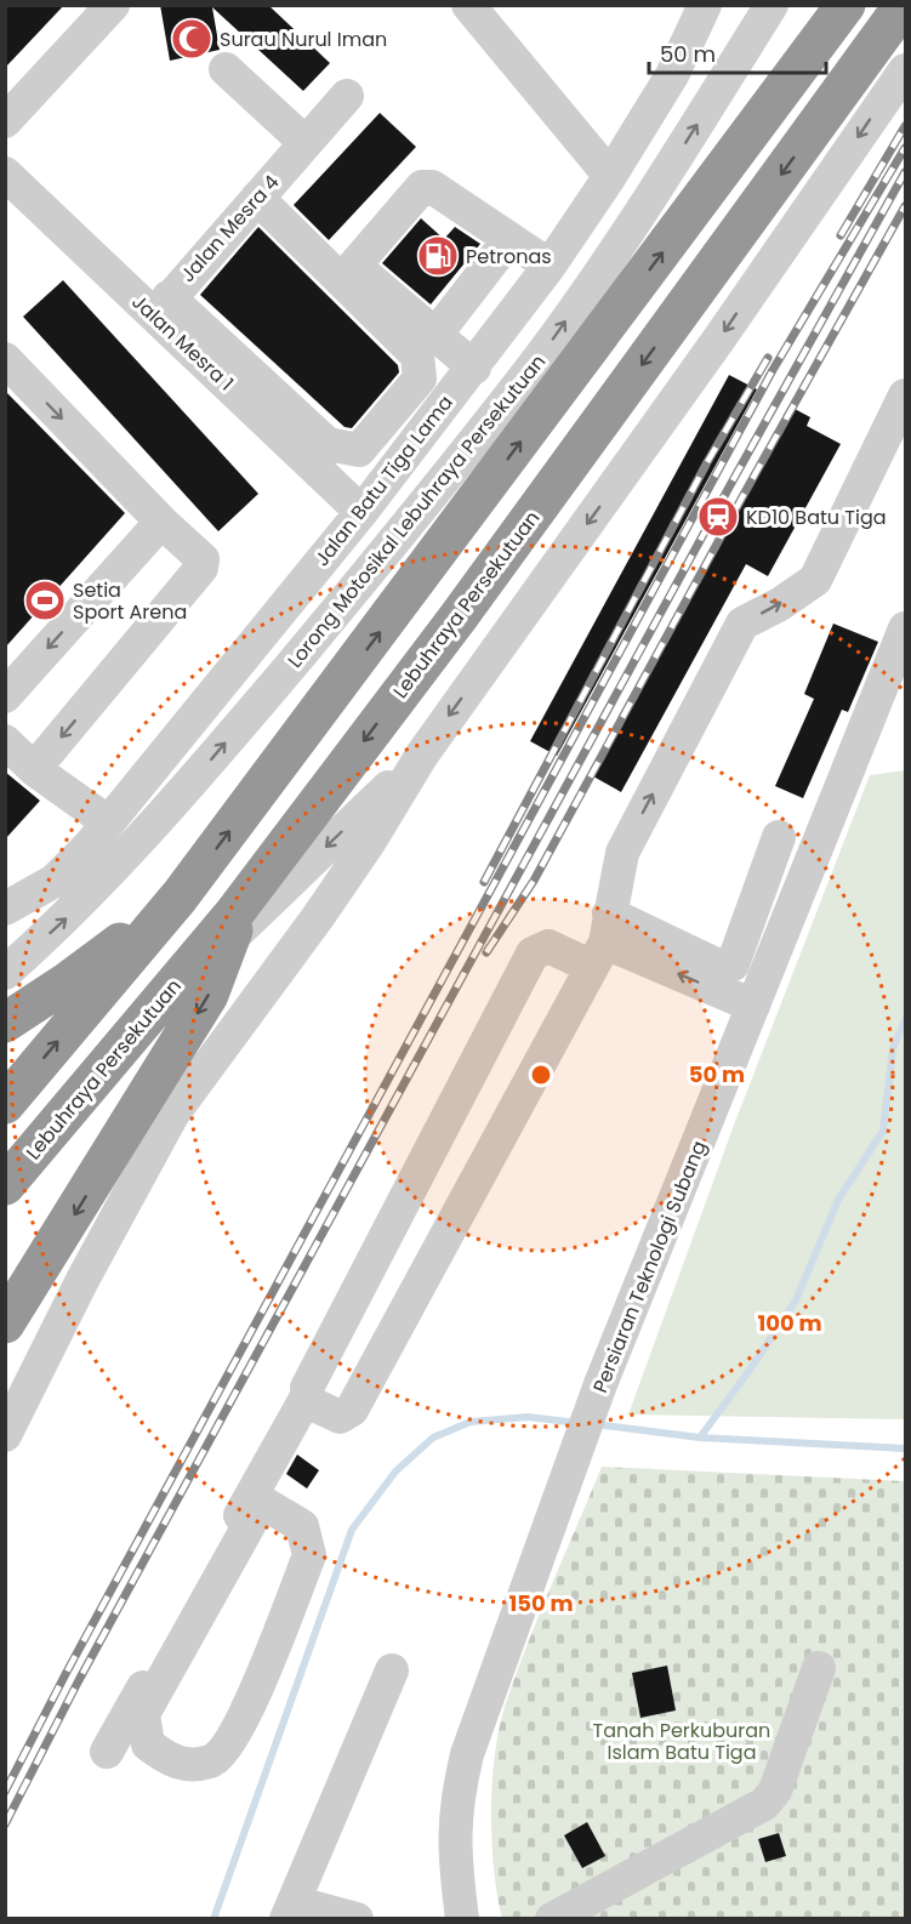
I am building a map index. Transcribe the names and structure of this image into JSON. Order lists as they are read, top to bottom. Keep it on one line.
{"streets":{"highway":["Lebuhraya Persekutuan"],"street":["Jalan Mesra 4","Jalan Mesra 1","Jalan Batu Tiga Lama","Lorong Motosikal Lebuhraya Persekutuan","Persiaran Teknologi Subang"]},"crossings":[["Jalan Mesra 4","Jalan Mesra 1"],["Jalan Mesra 1","Jalan Batu Tiga Lama"]],"parks":["Tanah Perkuburan Islam Batu Tiga"],"places":{"mosque":["Surau Nurul Iman"],"fuel station":["Petronas"],"station":["KD10 Batu Tiga"],"sports":["Setia Sport Arena"]},"scale_bar":"50 m","rings":["50 m","100 m","150 m"]}
